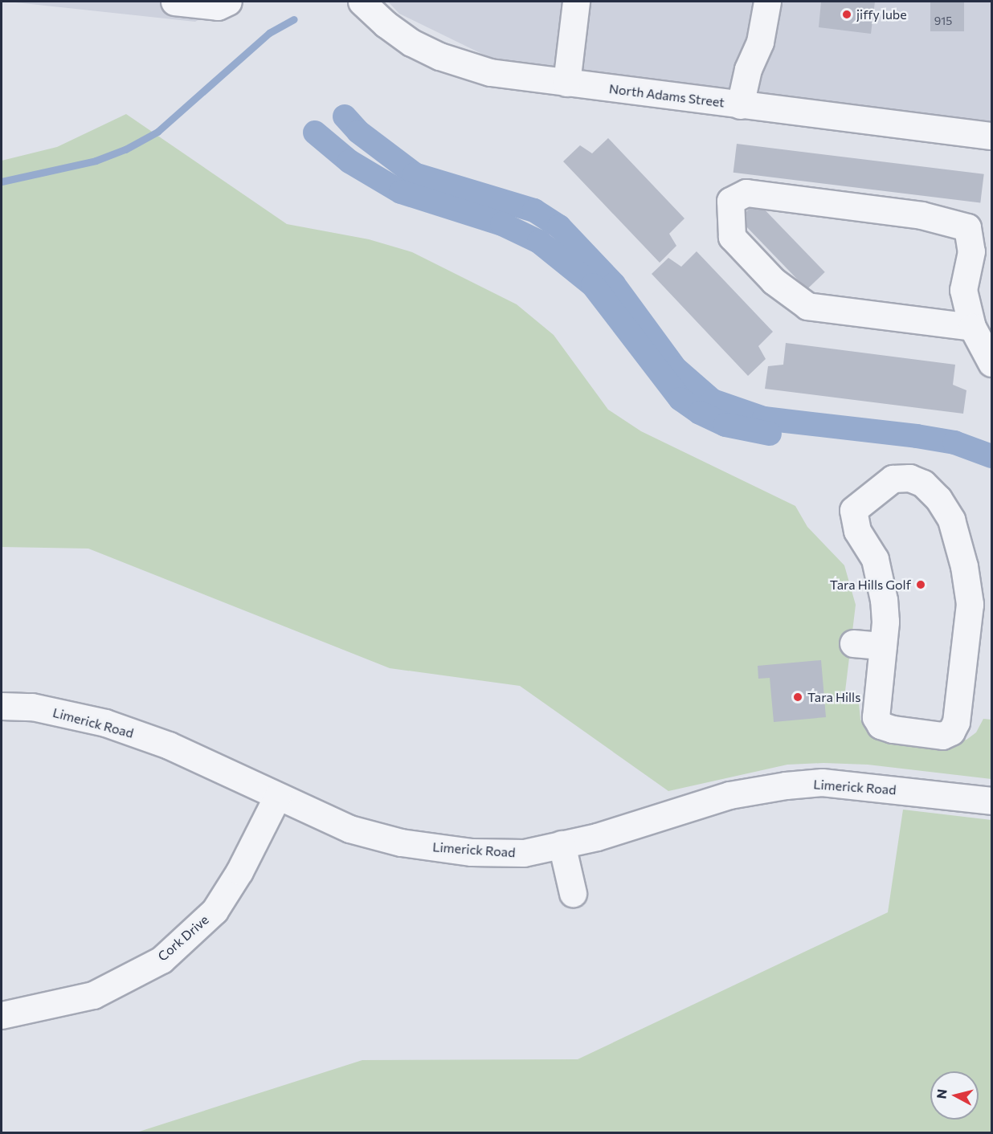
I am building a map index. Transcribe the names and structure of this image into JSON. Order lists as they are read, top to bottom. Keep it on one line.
{"streets":{"street":["North Adams Street","Limerick Road","Cork Drive"]},"crossings":[["Limerick Road","Cork Drive"]],"places":["jiffy lube","Tara Hills Golf","Tara Hills"],"house_numbers":["915"],"north":"left"}
